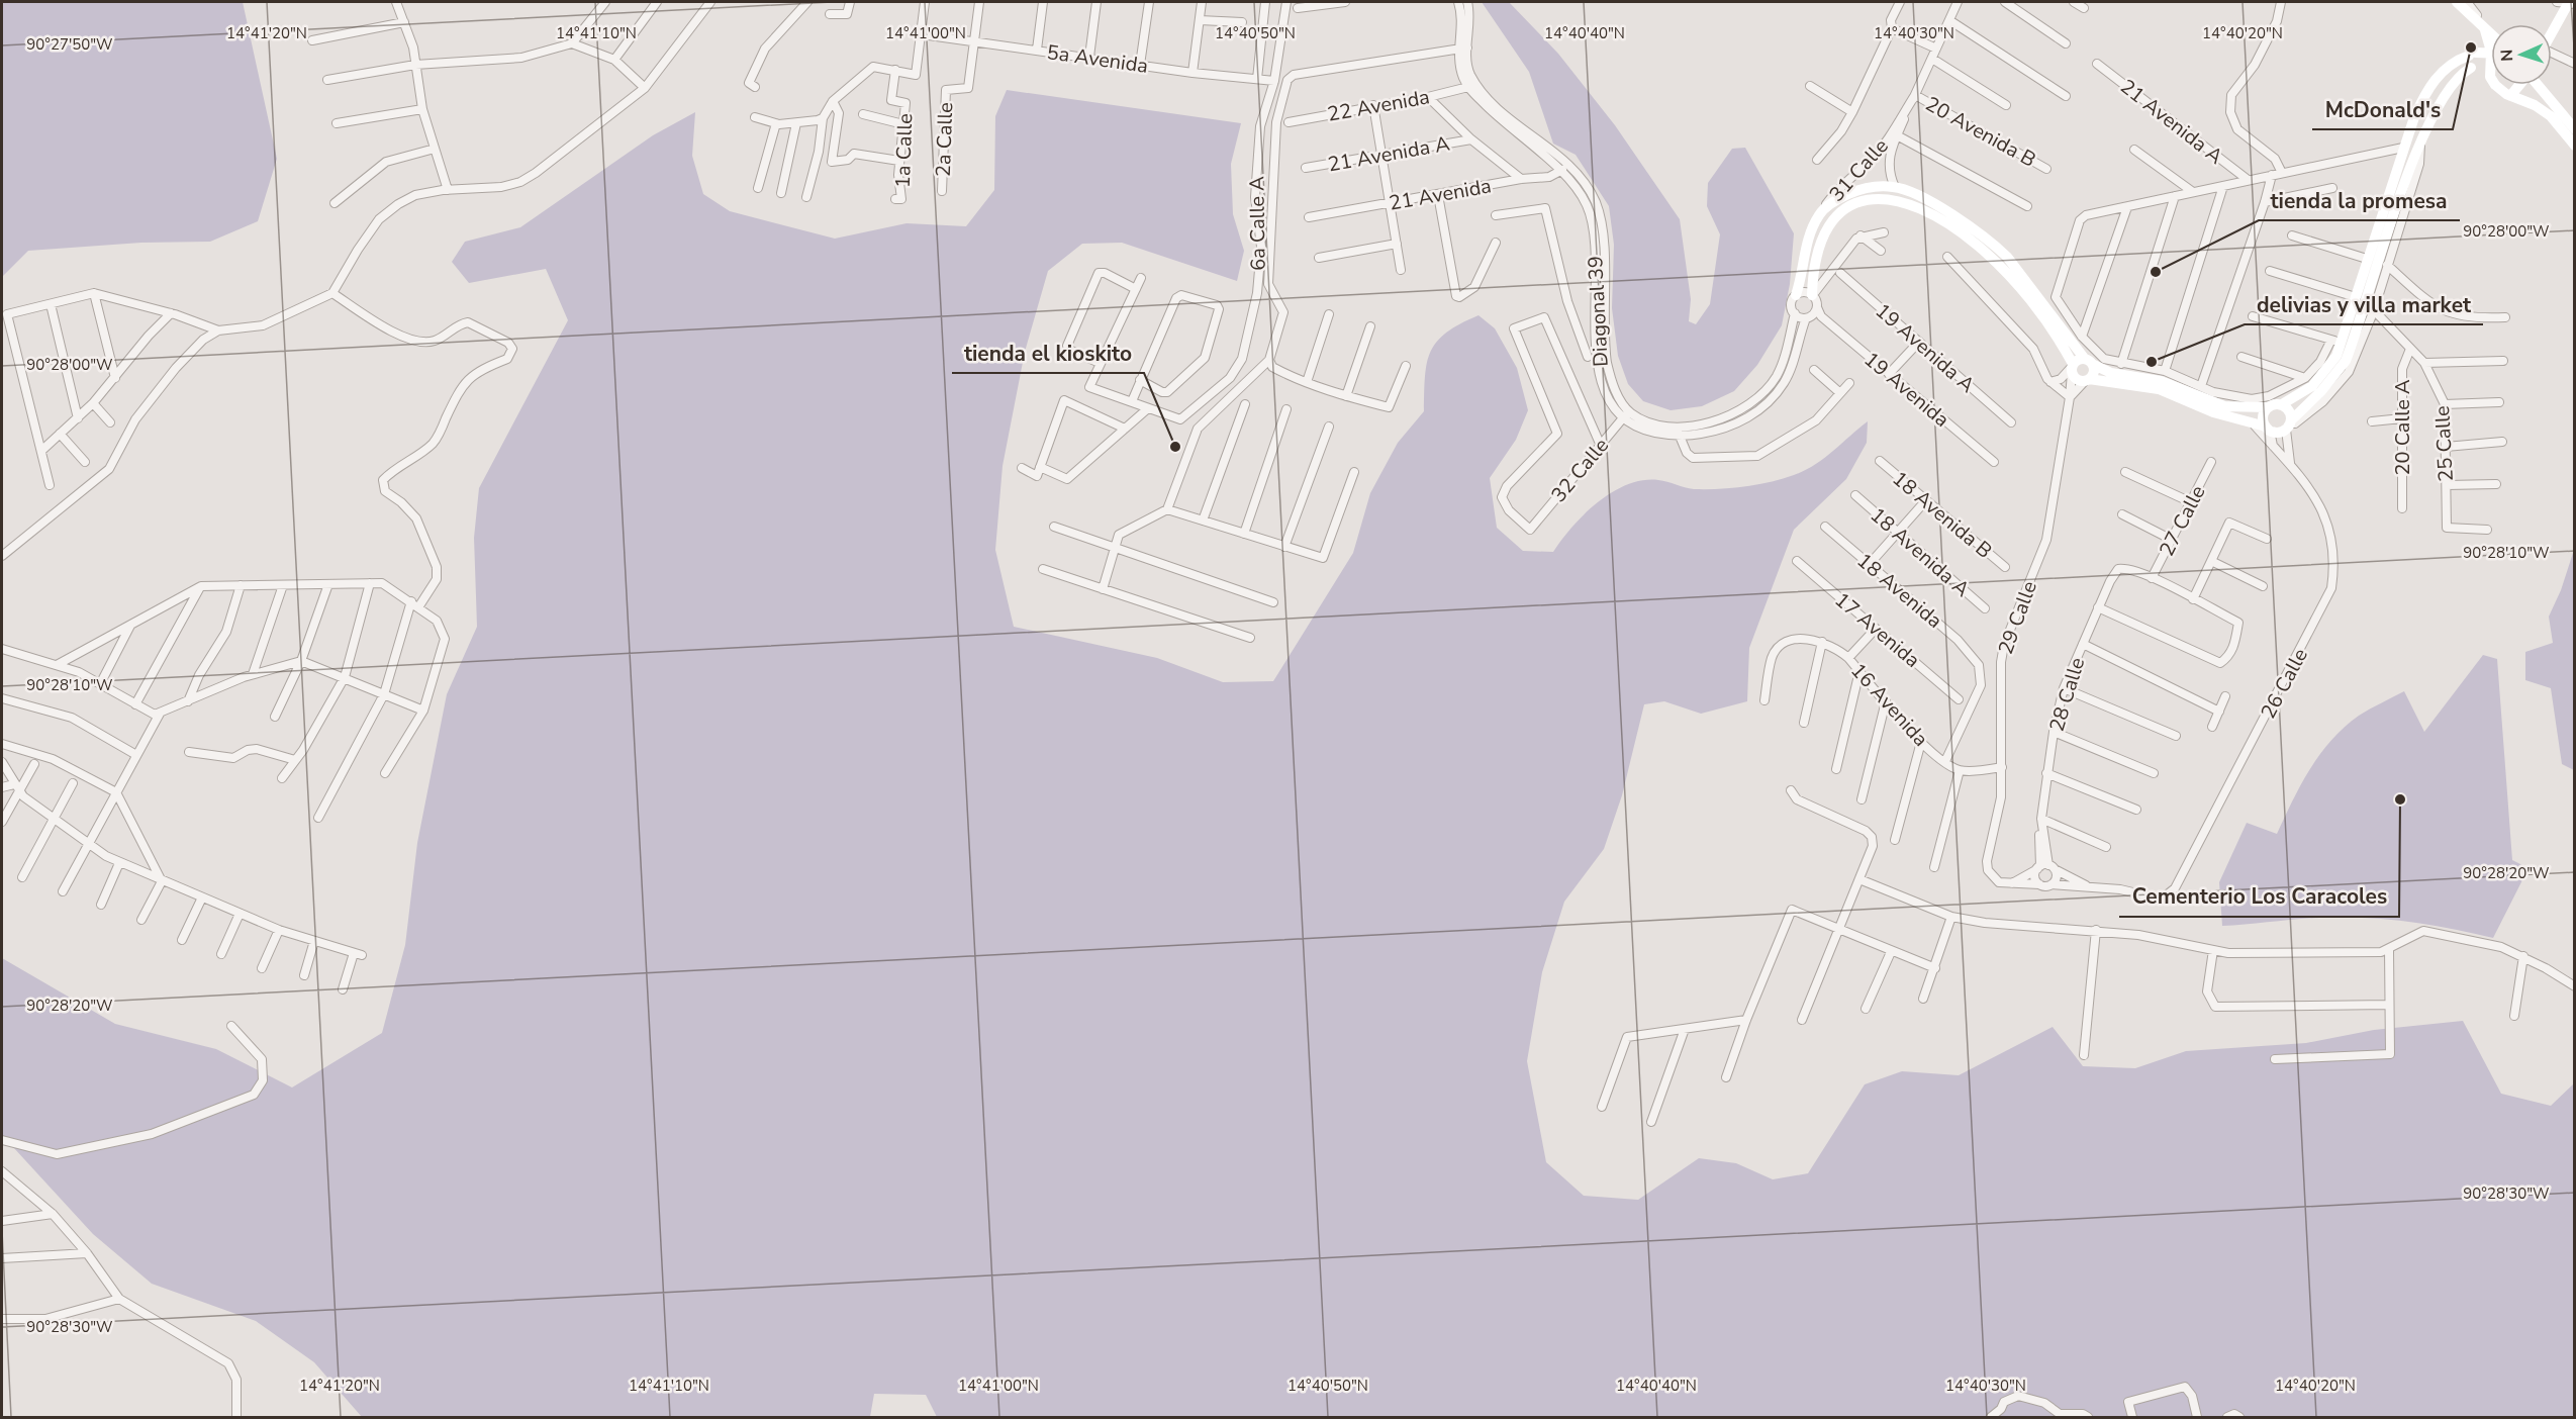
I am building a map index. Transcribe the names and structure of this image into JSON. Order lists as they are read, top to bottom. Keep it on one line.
{"streets":{"street":["5a Avenida","22 Avenida","21 Avenida A","20 Avenida B","2a Calle","1a Calle","31 Calle","21 Avenida","6a Calle A","Diagonal 39","19 Avenida A","19 Avenida","20 Calle A","25 Calle","32 Calle","18 Avenida B","27 Calle","18 Avenida A","18 Avenida","29 Calle","17 Avenida","26 Calle","28 Calle","16 Avenida"]},"crossings":[["5a Avenida","2a Calle"],["5a Avenida","6a Calle A"],["22 Avenida","Diagonal 39"],["20 Avenida B","31 Calle"],["21 Avenida","Diagonal 39"],["Diagonal 39","32 Calle"],["20 Calle A","25 Calle"],["27 Calle","28 Calle"],["18 Avenida","16 Avenida"]],"places":["McDonald's","tienda la promesa","delivias y villa market","tienda el kioskito","Cementerio Los Caracoles"],"north":"left","coordinates":["14°41'20\"N","14°41'10\"N","14°41'00\"N","14°40'50\"N","14°40'40\"N","14°40'30\"N","14°40'20\"N","90°27'50\"W","90°28'00\"W","90°28'10\"W","90°28'20\"W","90°28'30\"W"]}
